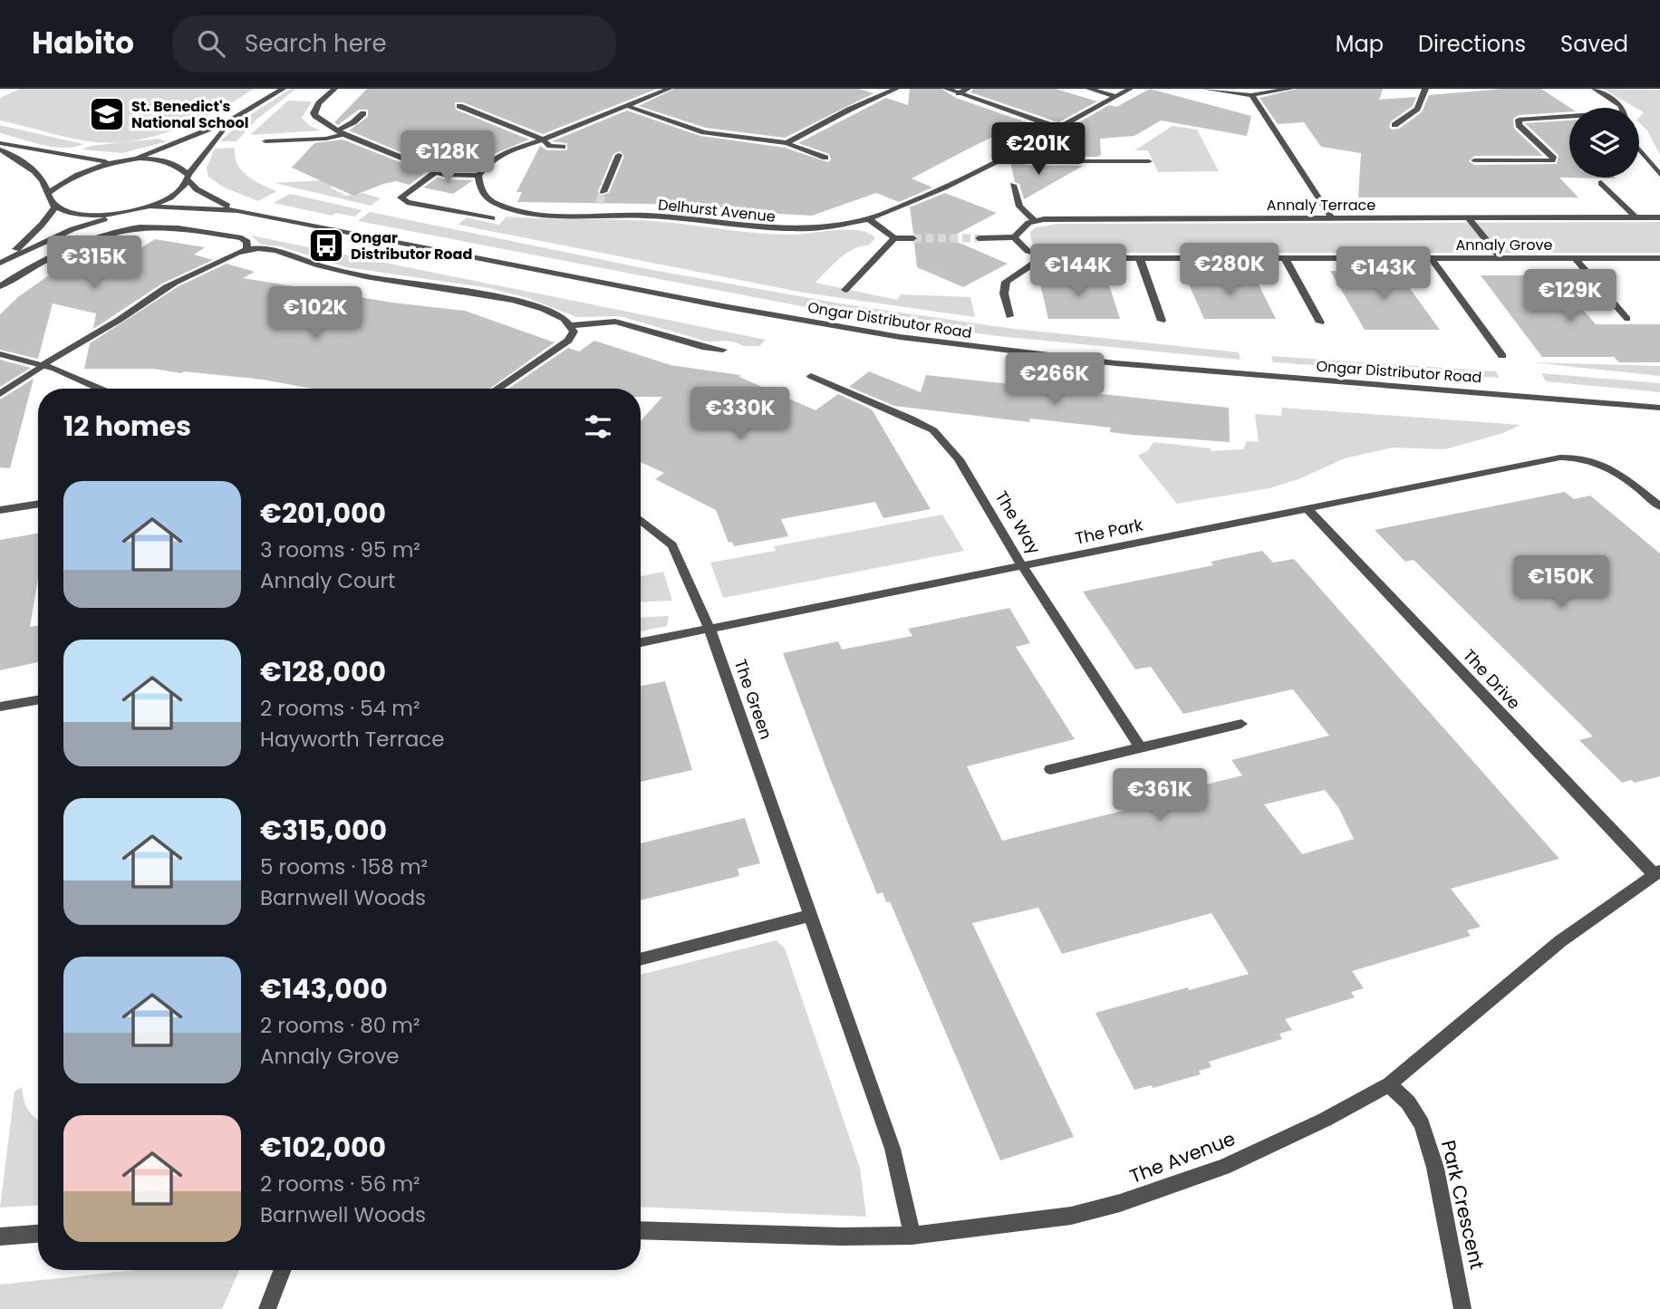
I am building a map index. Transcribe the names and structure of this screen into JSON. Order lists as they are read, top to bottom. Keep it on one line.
{"streets":{"street":["Annaly Terrace","Delhurst Avenue","Annaly Grove","Ongar Distributor Road","The Way","The Park","The Drive","The Green","The Avenue","Park Crescent"]},"crossings":[["The Way","The Park"],["The Park","The Drive"],["The Park","The Green"],["The Drive","The Avenue"],["The Green","The Avenue"],["The Avenue","Park Crescent"]],"places":{"school or university":["St. Benedict's National School"],"bus stop":["Ongar Distributor Road"]},"page":{"header":"Habito","search":"Search here","nav":["Map","Directions","Saved"],"price":["€201K","€128K","€315K","€280K","€144K","€143K","€129K","€102K","€266K","€330K","€150K","€361K"],"heading":"12 homes","list":[{"name":"€201,000","note":"3 rooms · 95 m² · Annaly Court"},{"name":"€128,000","note":"2 rooms · 54 m² · Hayworth Terrace"},{"name":"€315,000","note":"5 rooms · 158 m² · Barnwell Woods"},{"name":"€143,000","note":"2 rooms · 80 m² · Annaly Grove"},{"name":"€102,000","note":"2 rooms · 56 m² · Barnwell Woods"}]}}
